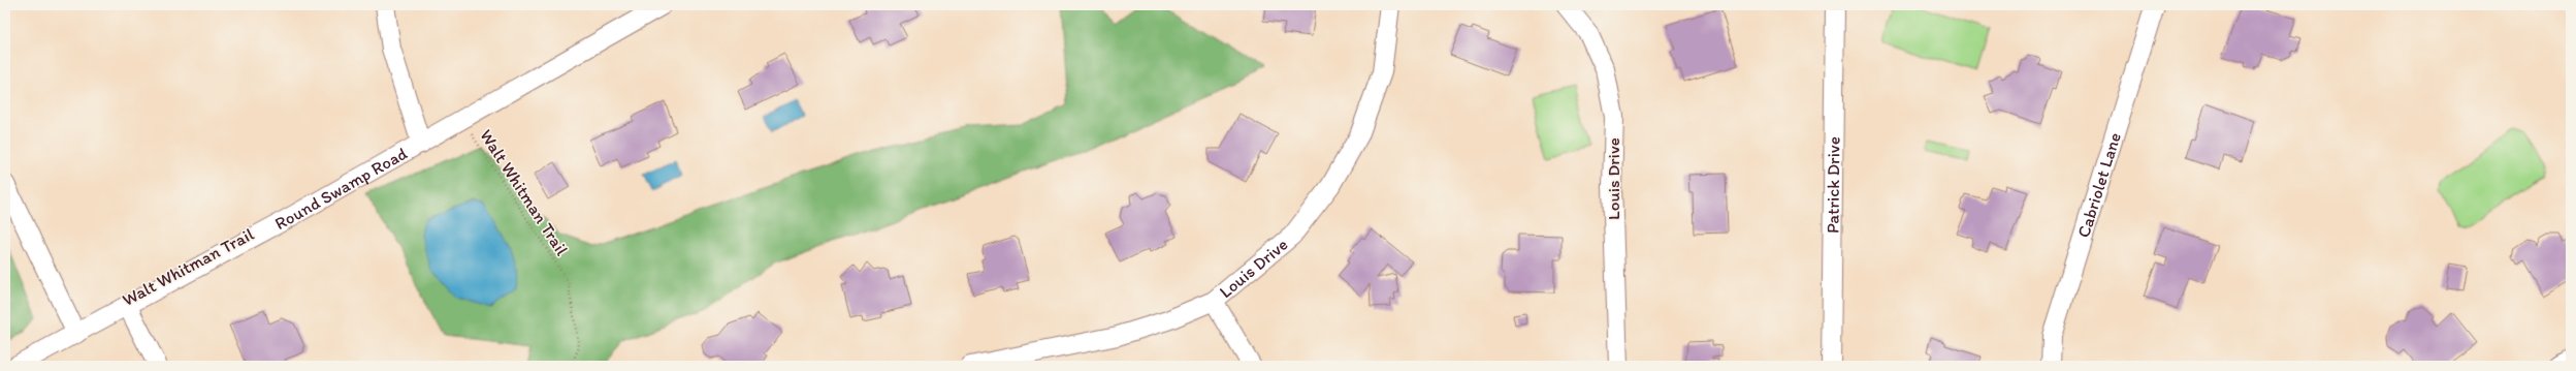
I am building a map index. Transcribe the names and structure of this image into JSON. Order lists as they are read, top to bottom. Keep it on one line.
{"streets":{"street":["Louis Drive","Cabriolet Lane","Patrick Drive","Round Swamp Road"],"path":["Walt Whitman Trail"]}}
